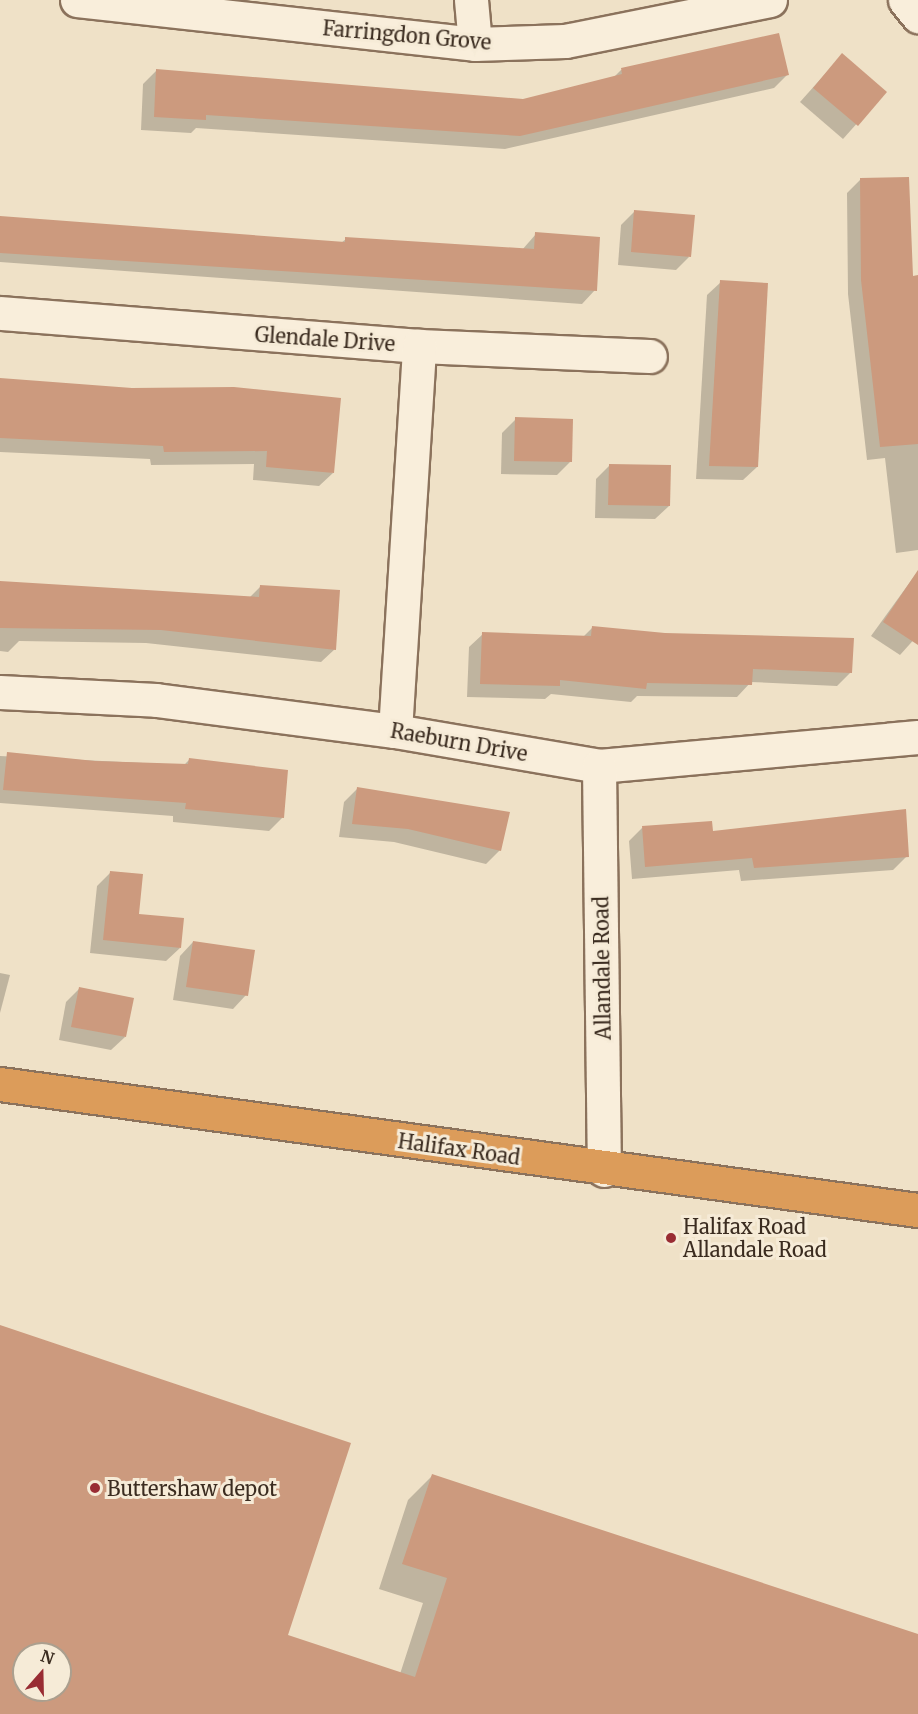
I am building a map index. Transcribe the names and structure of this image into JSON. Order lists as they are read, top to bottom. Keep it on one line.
{"streets":{"highway":["Halifax Road"],"street":["Farringdon Grove","Glendale Drive","Raeburn Drive","Allandale Road"]},"crossings":[["Raeburn Drive","Allandale Road"],["Allandale Road","Halifax Road"]],"places":["Halifax Road Allandale Road","Buttershaw depot"],"north":"top"}
